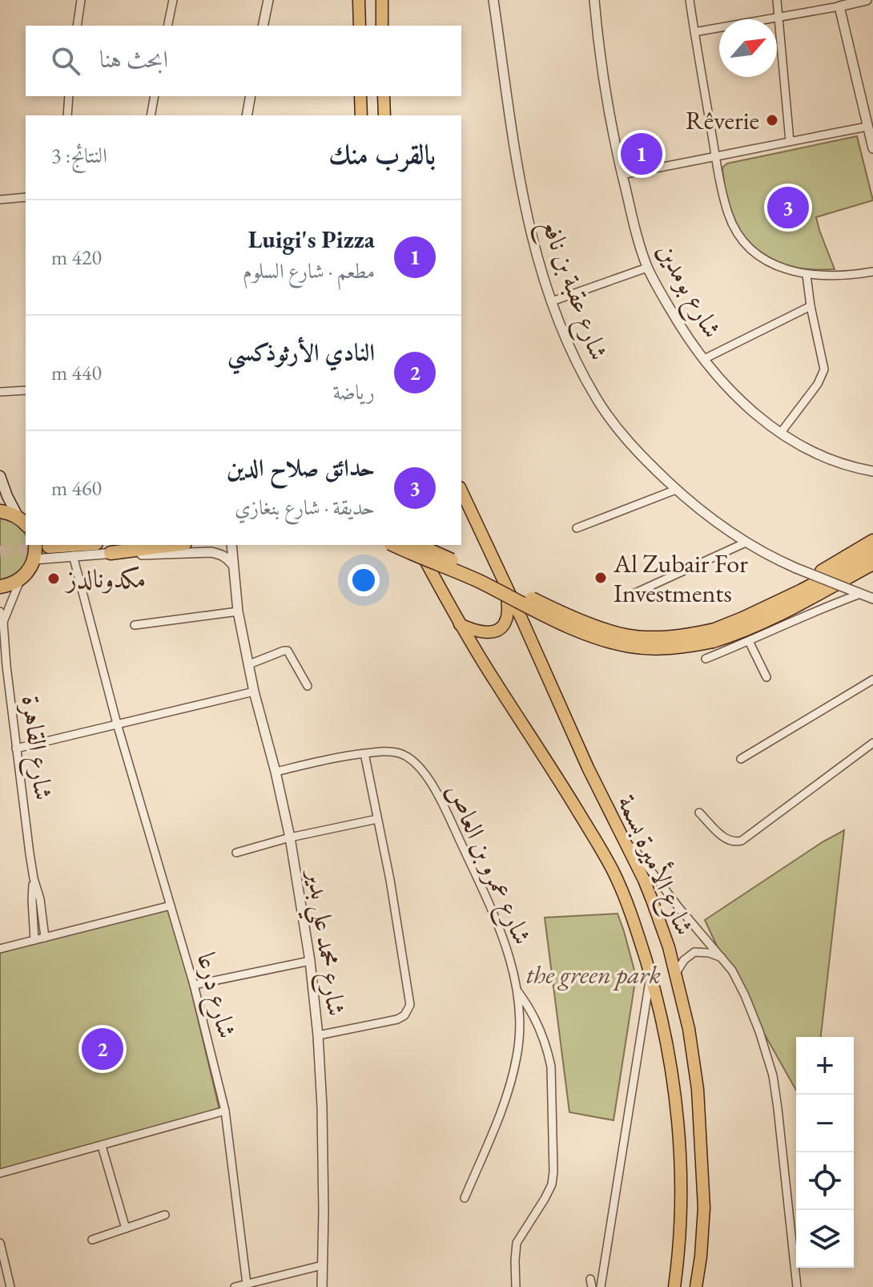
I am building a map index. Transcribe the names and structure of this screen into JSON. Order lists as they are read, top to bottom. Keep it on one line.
{"streets":{"main road":["شارع الأميرة بسمة"],"street":["شارع عقبة بن نافع","شارع بومدين","شارع القاهرة","شارع عمرو بن العاص","شارع محمد علي بدير","شارع درعا"]},"crossings":[["شارع عمرو بن العاص","شارع محمد علي بدير"]],"parks":["the green park"],"places":["Rêverie","Al Zubair For Investments","مكدونالدز"],"north":"top right","page":{"search":"ابحث هنا","heading":["بالقرب منك","النتائج: 3"],"pins":["1","3","2"],"list":[{"mark":"1","name":"Luigi's Pizza","note":"مطعم · شارع السلوم","value":"420 m"},{"mark":"2","name":"النادي الأرثوذكسي","note":"رياضة","value":"440 m"},{"mark":"3","name":"حدائق صلاح الدين","note":"حديقة · شارع بنغازي","value":"460 m"}],"map_buttons":["+","−"]}}
